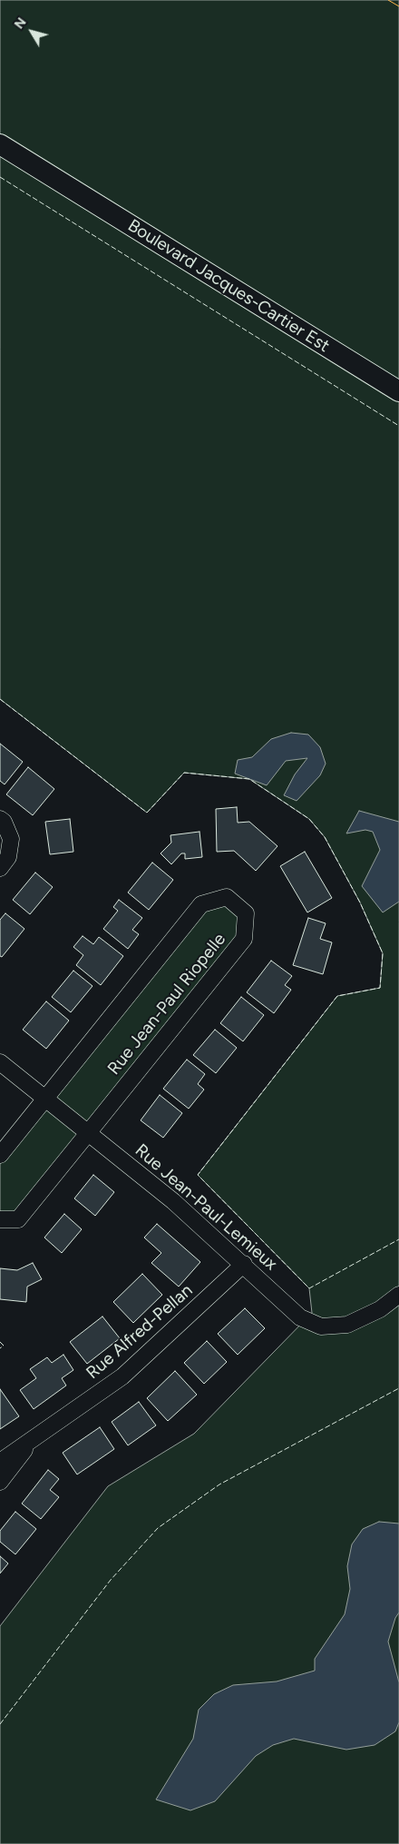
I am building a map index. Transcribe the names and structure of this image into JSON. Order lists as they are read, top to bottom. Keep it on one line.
{"streets":{"main road":["Boulevard Jacques-Cartier Est"],"street":["Rue Jean-Paul Riopelle","Rue Jean-Paul-Lemieux","Rue Alfred-Pellan"]},"crossings":[["Rue Jean-Paul Riopelle","Rue Jean-Paul-Lemieux"],["Rue Jean-Paul-Lemieux","Rue Alfred-Pellan"]],"north":"top left"}
